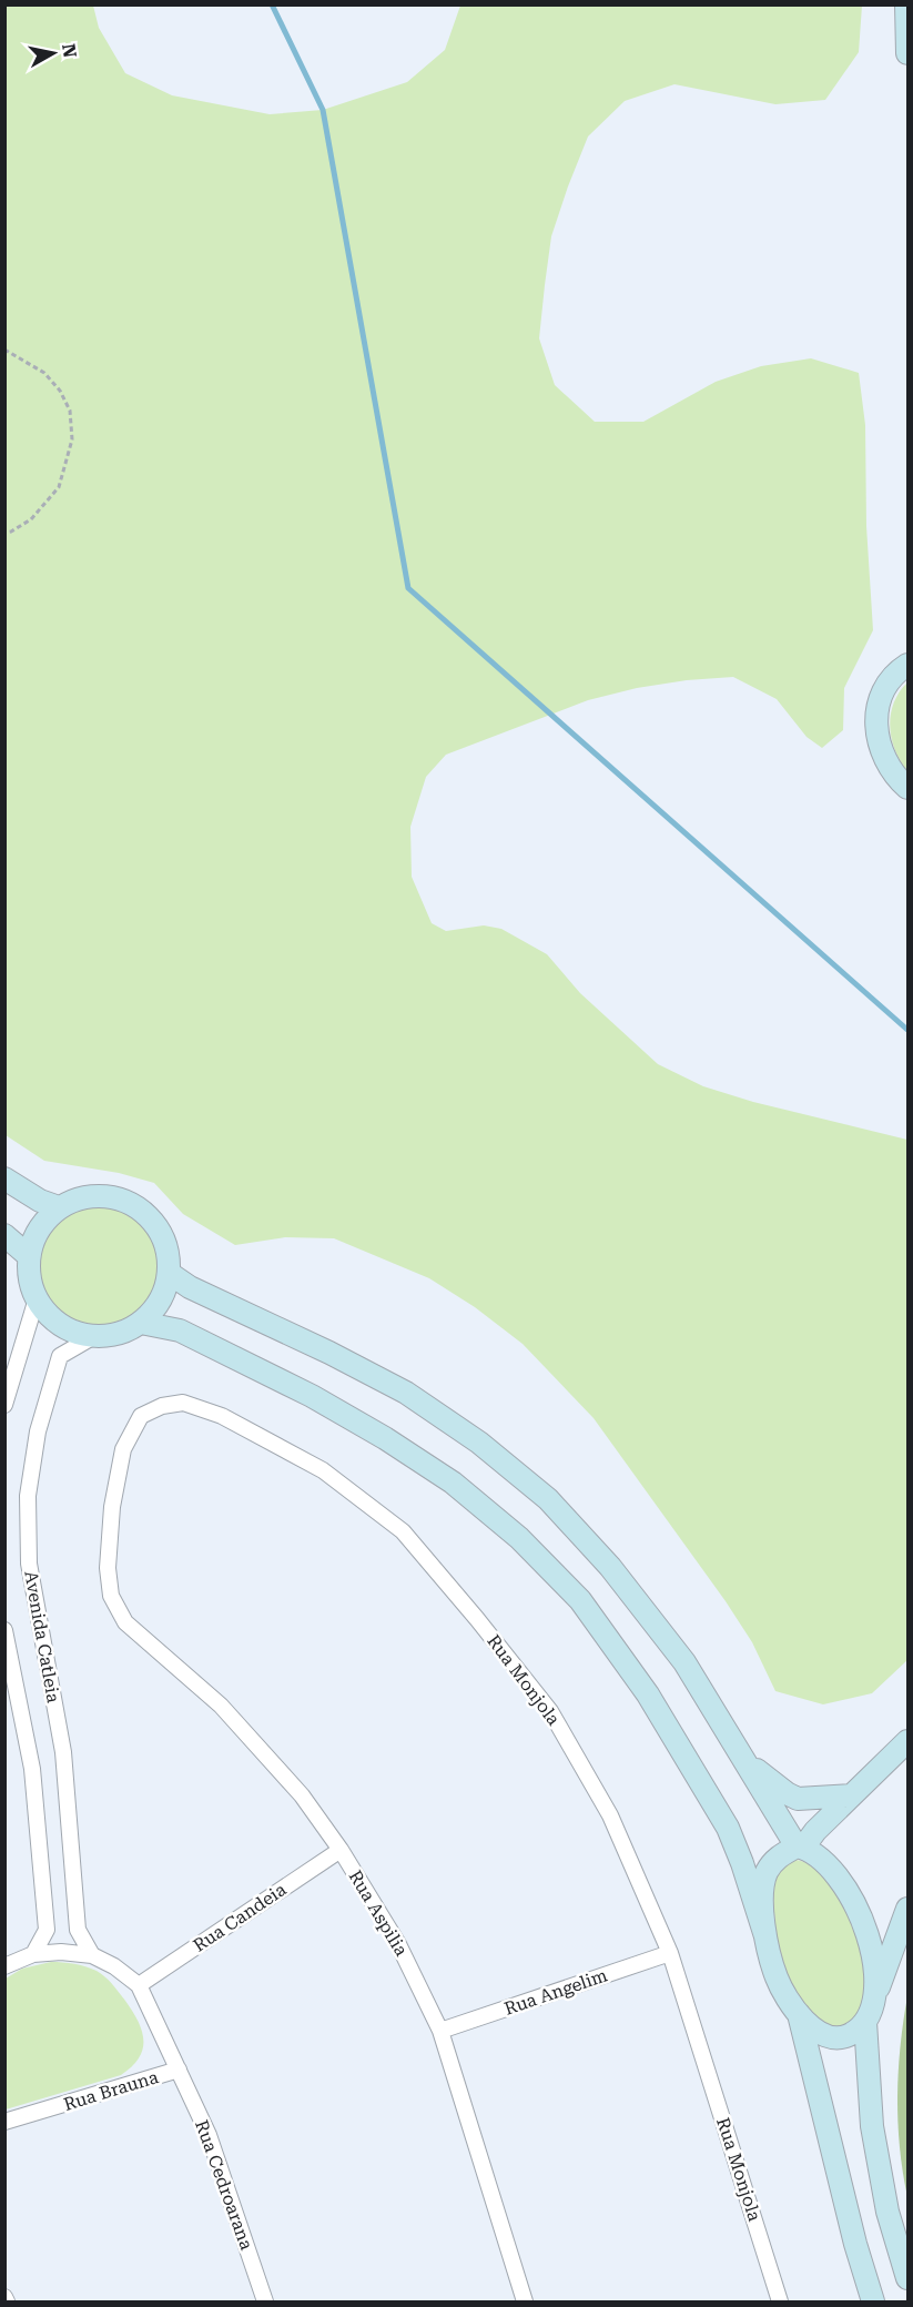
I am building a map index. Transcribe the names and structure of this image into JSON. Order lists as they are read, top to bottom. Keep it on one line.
{"streets":{"street":["Avenida Catleia","Rua Monjola","Rua Aspilia","Rua Candeia","Rua Angelim","Rua Brauna","Rua Cedroarana"]},"crossings":[["Avenida Catleia","Rua Brauna"],["Rua Monjola","Rua Aspilia"],["Rua Monjola","Rua Angelim"],["Rua Aspilia","Rua Candeia"],["Rua Aspilia","Rua Angelim"],["Rua Candeia","Rua Brauna"],["Rua Brauna","Rua Cedroarana"]],"north":"right"}
